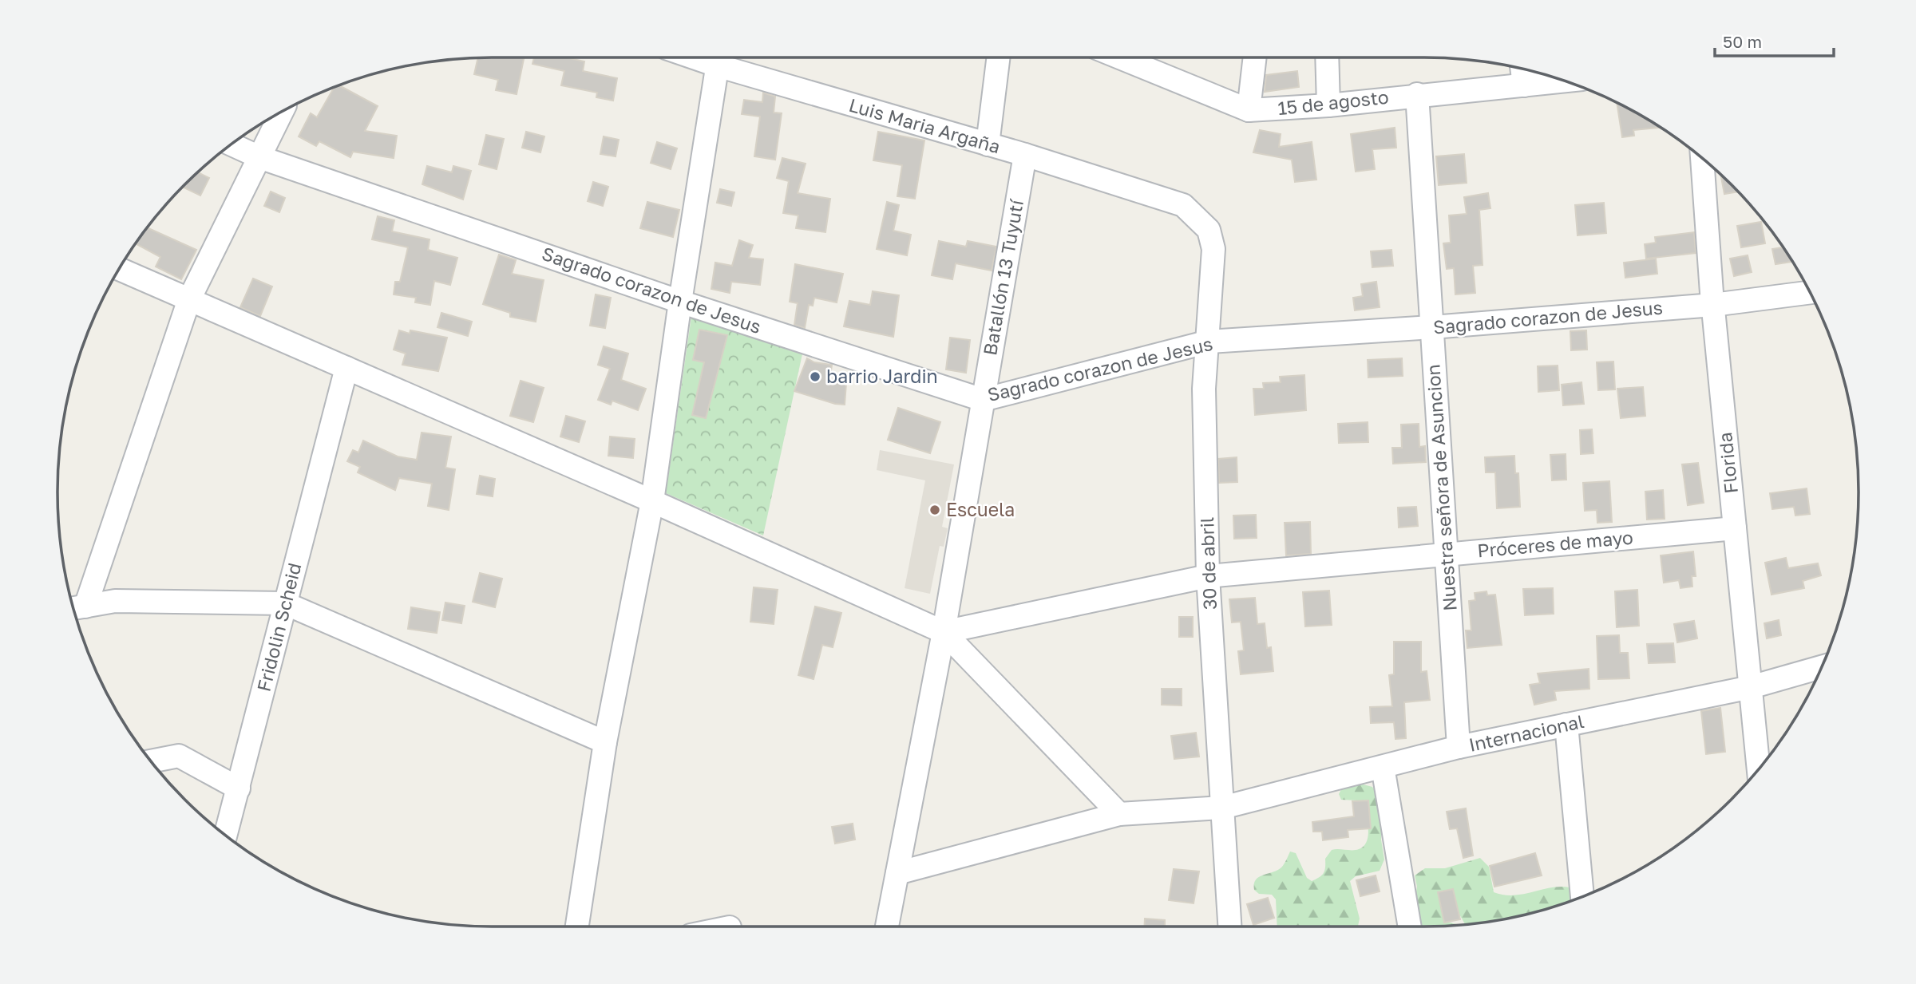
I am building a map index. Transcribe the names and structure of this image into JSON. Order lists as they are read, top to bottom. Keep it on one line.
{"streets":{"street":["15 de agosto","Luis Maria Argaña","Batallón 13 Tuyutí","Sagrado corazon de Jesus","Florida","Nuestra señora de Asuncion","Próceres de mayo","30 de abril","Fridolin Scheid","Internacional"]},"crossings":[["15 de agosto","Nuestra señora de Asuncion"],["Luis Maria Argaña","Batallón 13 Tuyutí"],["Luis Maria Argaña","30 de abril"],["Batallón 13 Tuyutí","Sagrado corazon de Jesus"],["Batallón 13 Tuyutí","Próceres de mayo"],["Batallón 13 Tuyutí","Internacional"],["Sagrado corazon de Jesus","Florida"],["Sagrado corazon de Jesus","Nuestra señora de Asuncion"],["Sagrado corazon de Jesus","30 de abril"],["Florida","Próceres de mayo"],["Florida","Internacional"],["Nuestra señora de Asuncion","Próceres de mayo"],["Nuestra señora de Asuncion","Internacional"],["Próceres de mayo","30 de abril"],["30 de abril","Internacional"]],"places":["barrio Jardin","Escuela"],"scale_bar":"50 m"}
